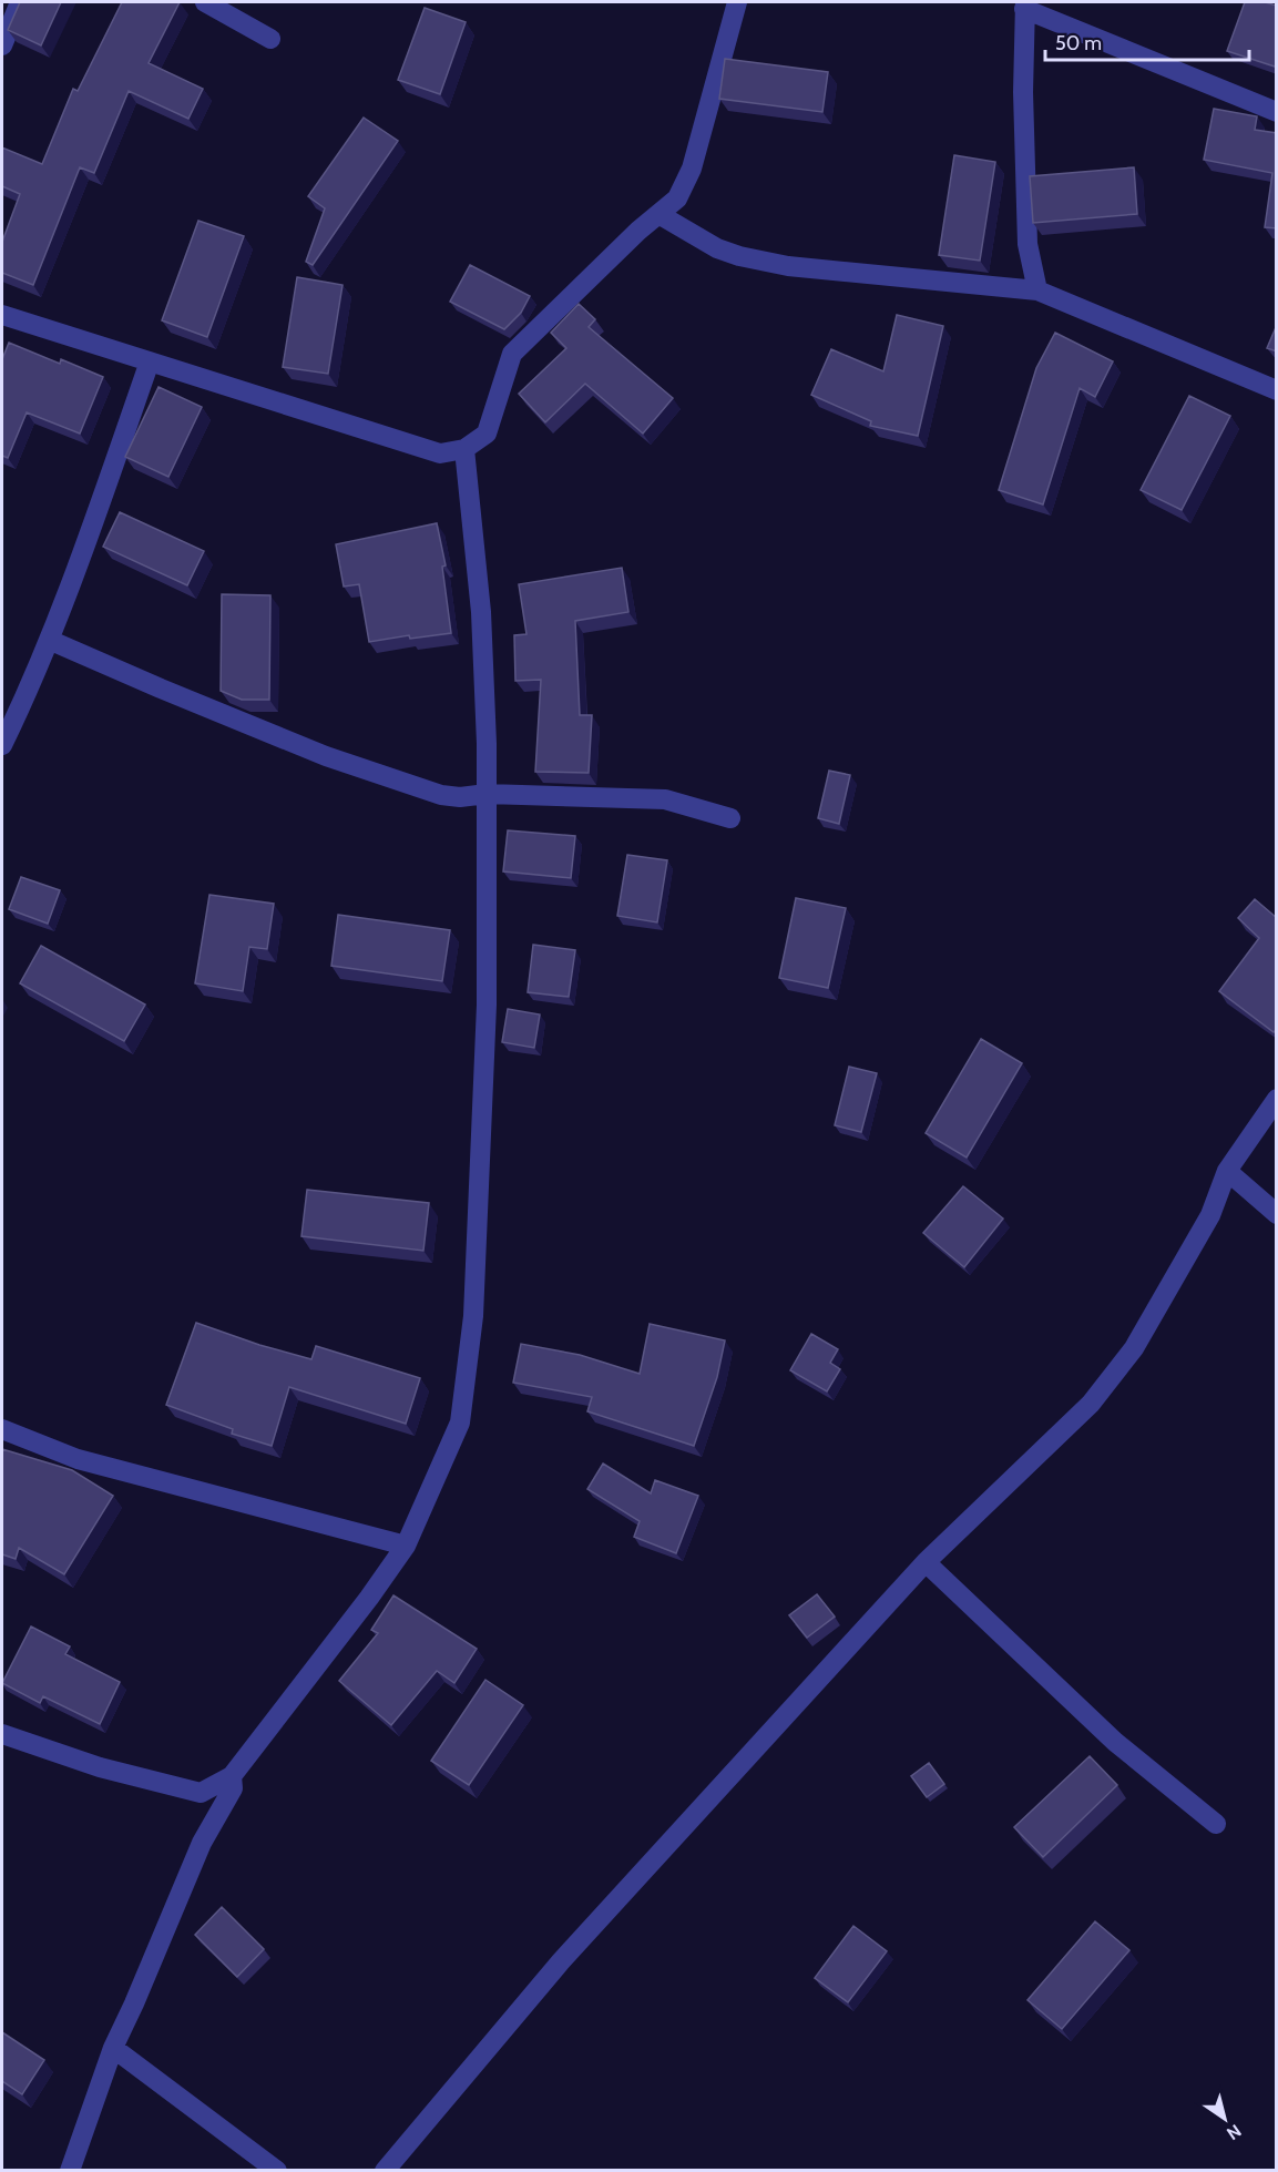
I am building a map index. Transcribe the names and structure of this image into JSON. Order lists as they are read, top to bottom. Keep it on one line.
{"scale_bar":"50 m","north":"bottom right"}
